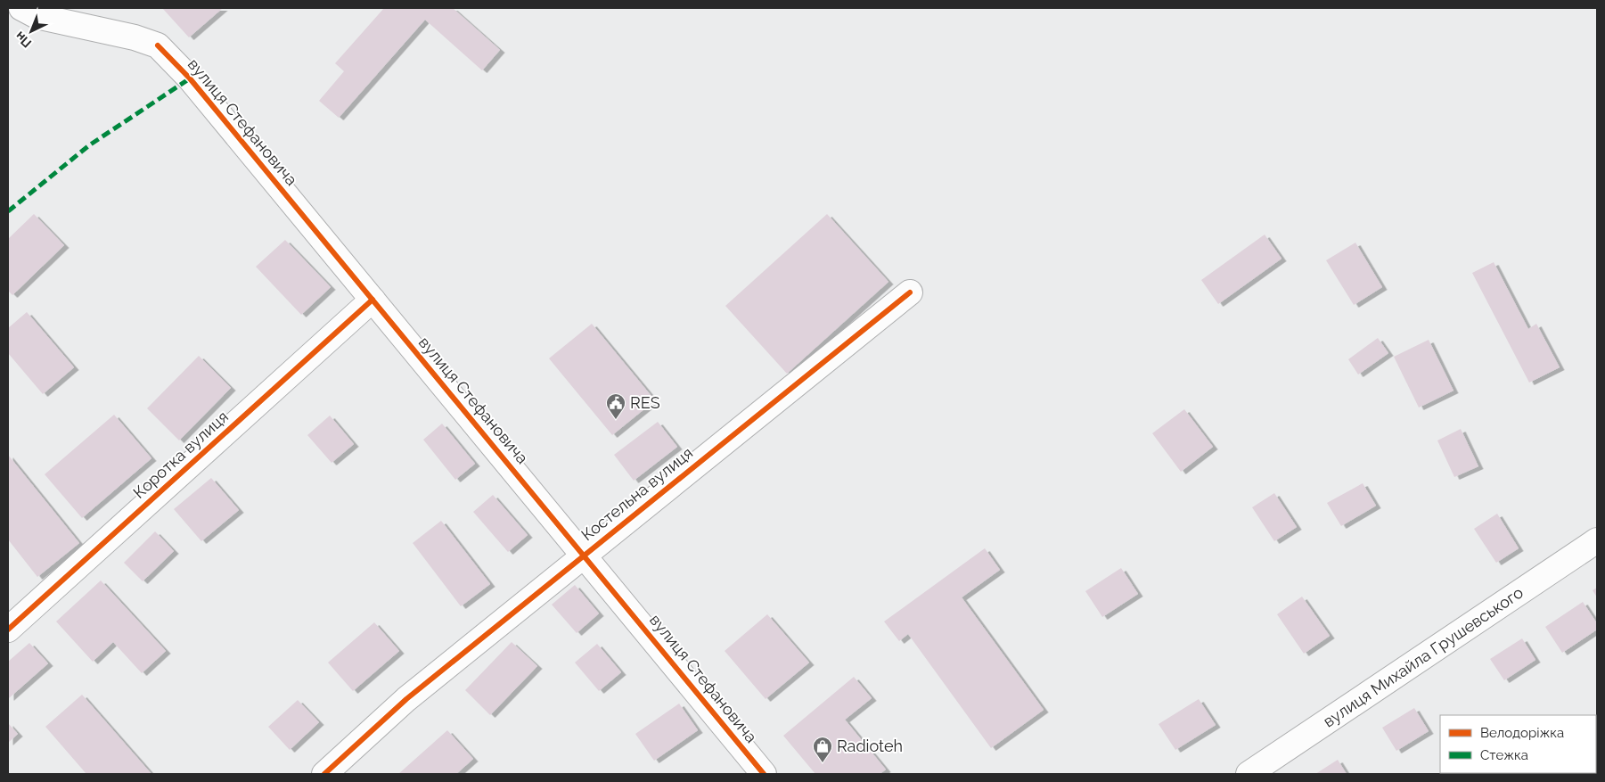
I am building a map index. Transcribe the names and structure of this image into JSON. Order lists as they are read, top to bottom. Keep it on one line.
{"streets":{"street":["вулиця Стефановича","Коротка вулиця","Костельна вулиця","вулиця Михайла Грушевського"]},"crossings":[["вулиця Стефановича","Коротка вулиця"],["вулиця Стефановича","Костельна вулиця"]],"places":{"public building":["RES"],"shop":["Radioteh"]},"legend":["Велодоріжка","Стежка"],"north":"bottom left"}
